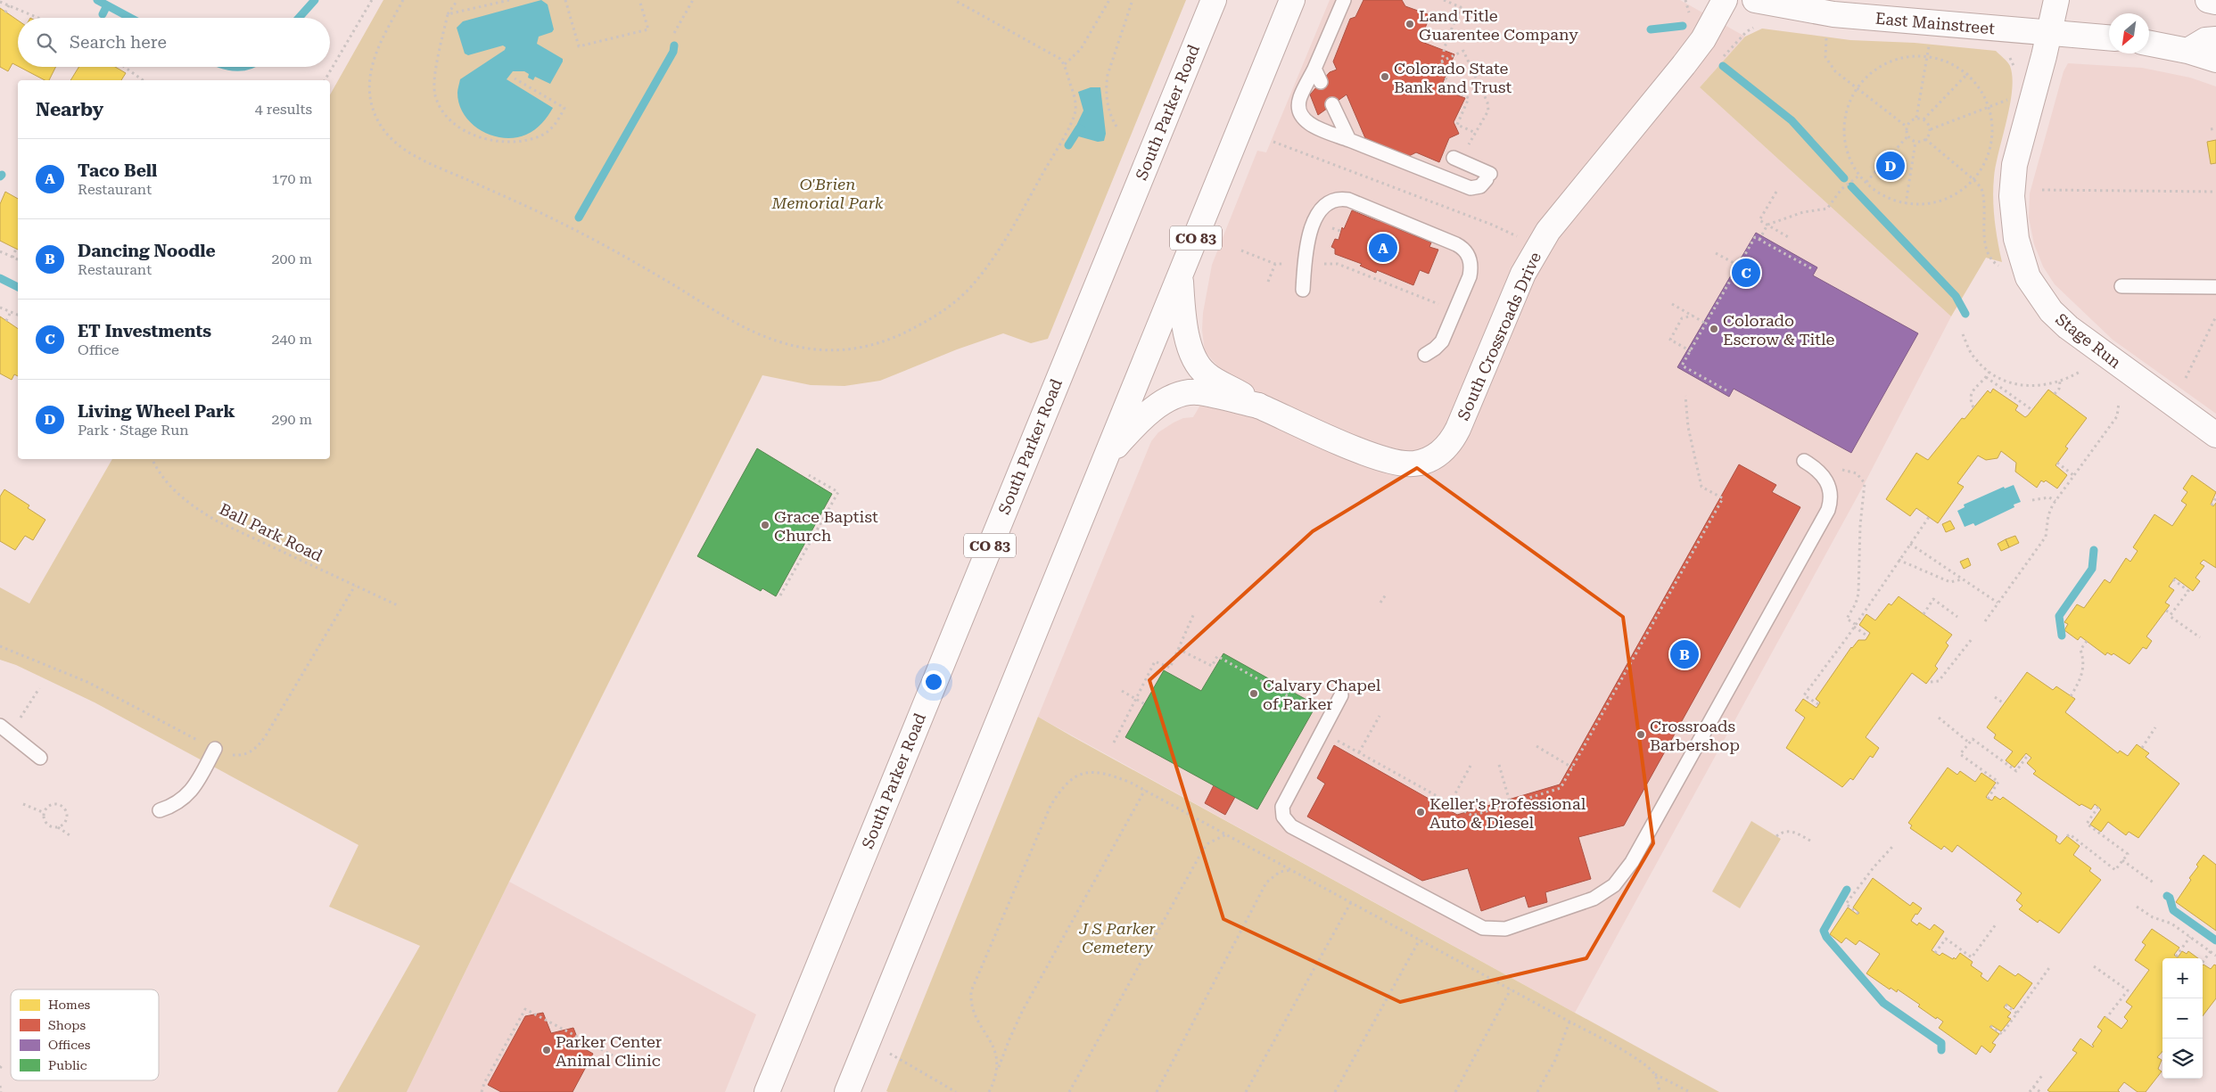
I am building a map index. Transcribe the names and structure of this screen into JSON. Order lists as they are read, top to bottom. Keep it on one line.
{"streets":{"main road":["East Mainstreet","South Parker Road","CO 83","South Crossroads Drive","Stage Run"],"path":["Ball Park Road"]},"crossings":[["East Mainstreet","Stage Run"]],"parks":["O'Brien Memorial Park","J S Parker Cemetery"],"places":["Land Title Guarentee Company","Colorado State Bank and Trust","Colorado Escrow & Title","Grace Baptist Church","Calvary Chapel of Parker","Crossroads Barbershop","Keller's Professional Auto & Diesel","Parker Center Animal Clinic"],"legend":["Homes","Shops","Offices","Public"],"north":"bottom left","page":{"search":"Search here","heading":["Nearby","4 results"],"list":[{"mark":"A","name":"Taco Bell","note":"Restaurant","value":"170 m"},{"mark":"B","name":"Dancing Noodle","note":"Restaurant","value":"200 m"},{"mark":"C","name":"ET Investments","note":"Office","value":"240 m"},{"mark":"D","name":"Living Wheel Park","note":"Park · Stage Run","value":"290 m"}],"pins":["D","A","C","B"],"map_buttons":["+","−"]}}
